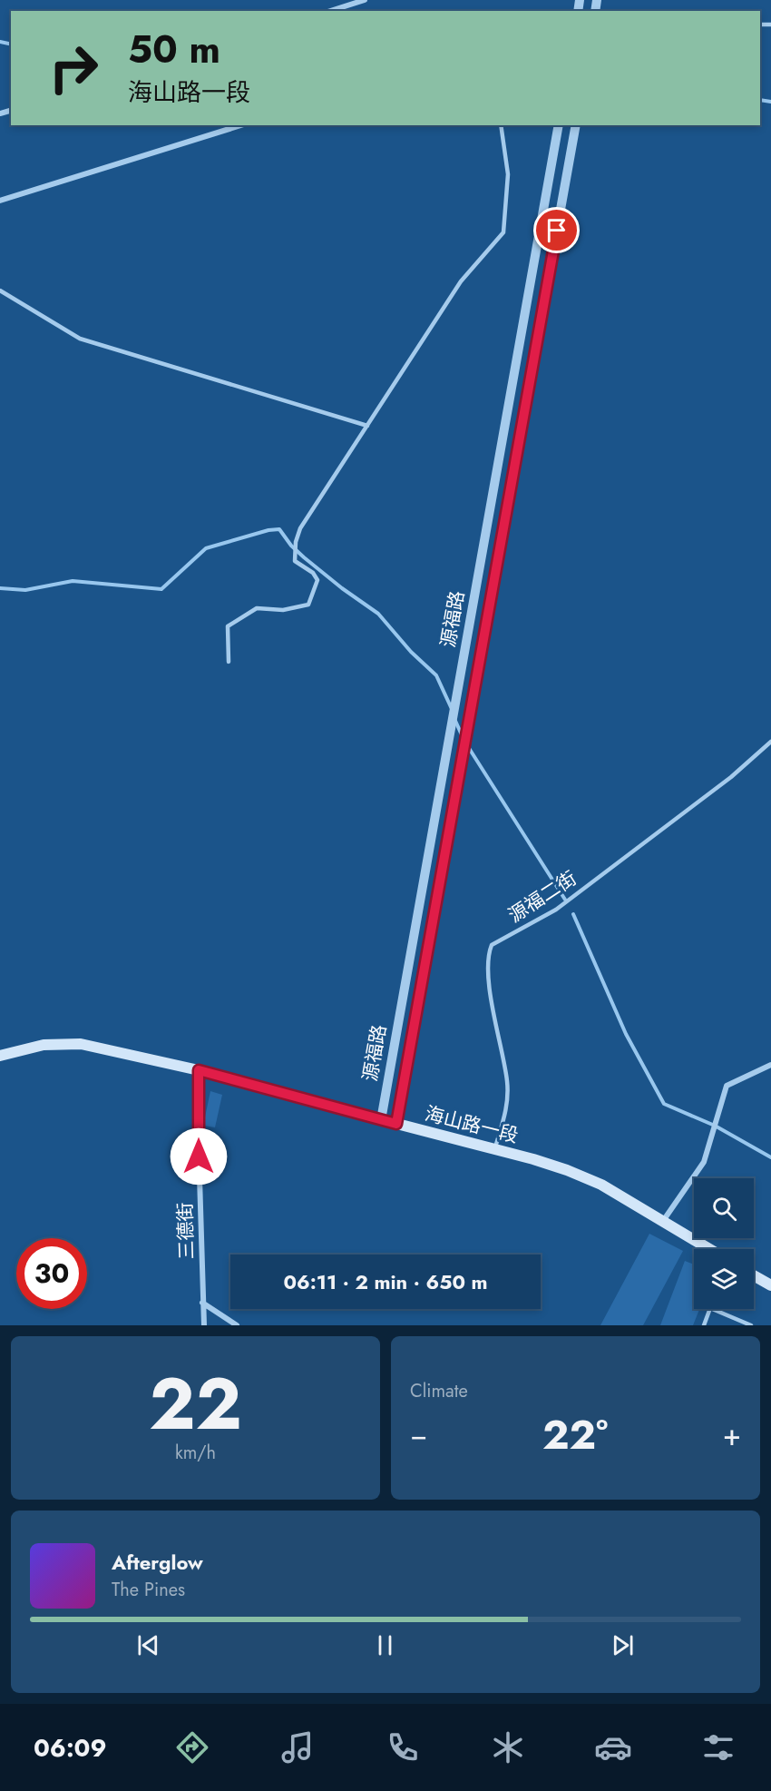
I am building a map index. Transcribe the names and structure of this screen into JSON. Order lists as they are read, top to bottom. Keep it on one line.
{"streets":{"main road":["海山路一段"],"street":["源福路","三德街"],"lane":["源福二街"]},"crossings":[["源福路","海山路一段"],["源福二街","海山路一段"],["海山路一段","三德街"]],"page":{"turn":["50 m","海山路一段"],"limit":"30","trip":"06:11 · 2 min · 650 m","tile":[["22","km/h"],"Climate"],"heat":["−","22°","+"],"song":["Afterglow","The Pines"],"tabs":"06:09"}}
